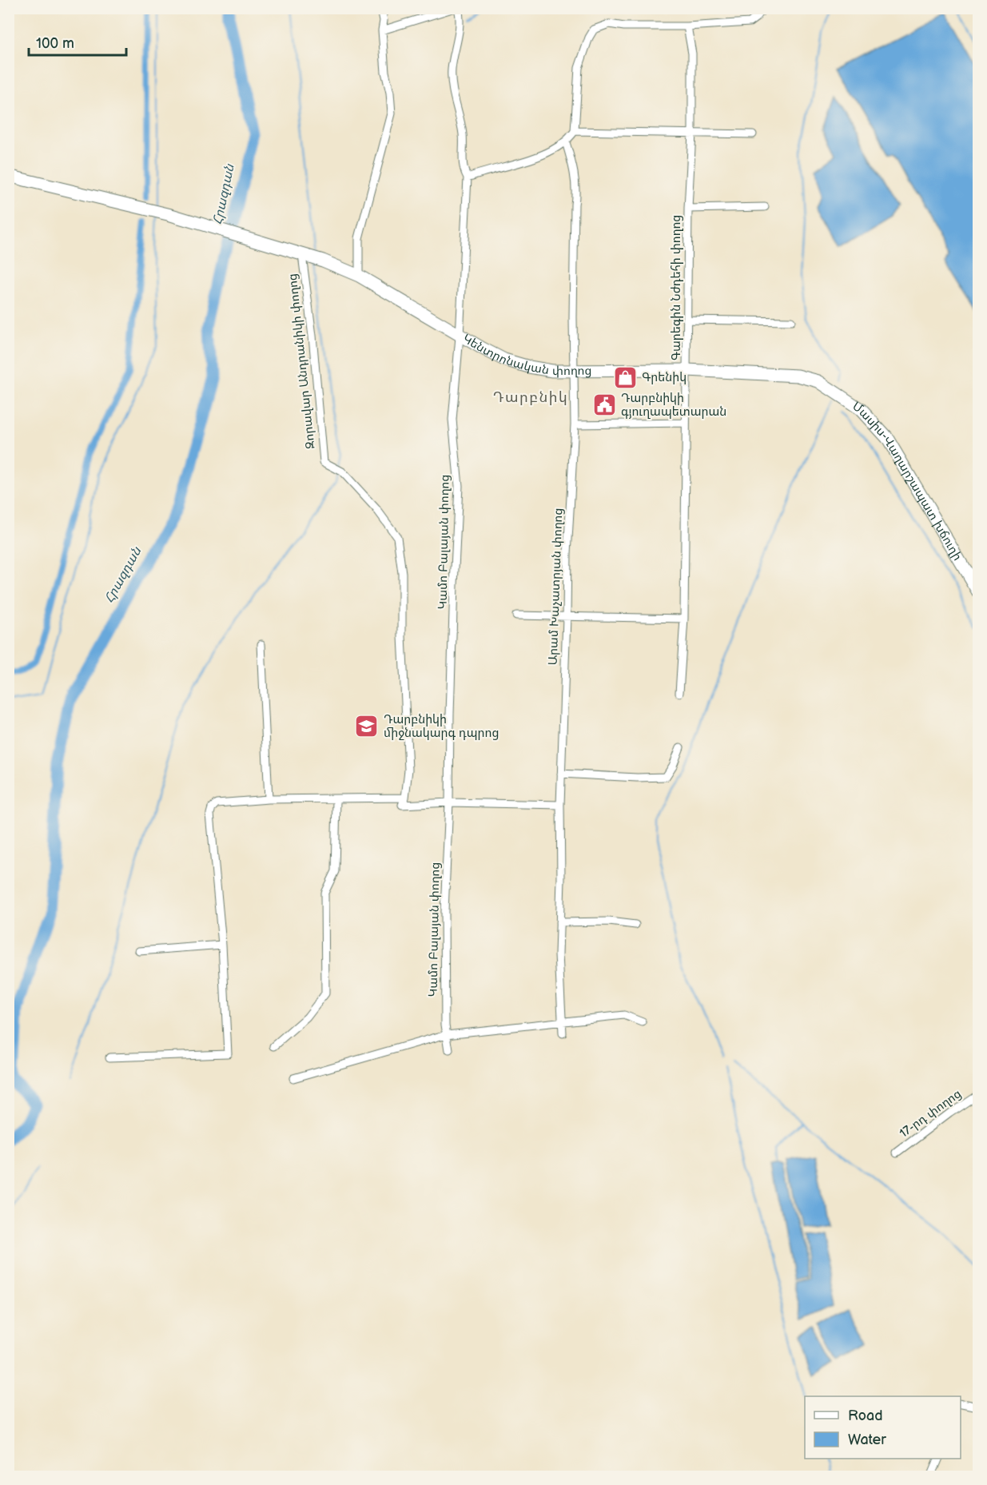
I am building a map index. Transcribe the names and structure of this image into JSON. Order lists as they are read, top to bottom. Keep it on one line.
{"streets":{"main road":["Կենտրոնական փողոց","Մասիս-Վաղարշապատ խճուղի"],"street":["Գարեգին Նժդեհի փողոց","Զորավար Անդրանիկի փողոց","Կամո Բալայան փողոց","Արամ Խաչատրյան փողոց","17-րդ փողոց"]},"crossings":[["Գարեգին Նժդեհի փողոց","Կենտրոնական փողոց"],["Կենտրոնական փողոց","Զորավար Անդրանիկի փողոց"],["Կենտրոնական փողոց","Մասիս-Վաղարշապատ խճուղի"],["Կենտրոնական փողոց","Կամո Բալայան փողոց"],["Կենտրոնական փողոց","Արամ Խաչատրյան փողոց"]],"districts":["Դարբնիկ"],"water":["Հրազդան"],"places":{"shop":["Գրենիկ"],"public building":["Դարբնիկի գյուղապետարան"],"school or university":["Դարբնիկի միջնակարգ դպրոց"]},"legend":["Road","Water"],"scale_bar":"100 m"}
